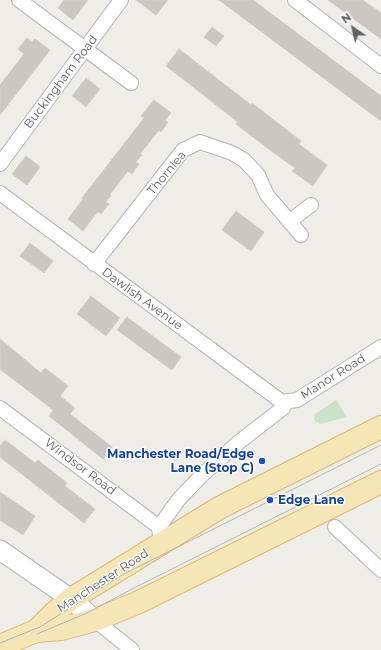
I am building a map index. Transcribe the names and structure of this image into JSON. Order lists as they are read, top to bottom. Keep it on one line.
{"streets":{"main road":["Manchester Road"],"street":["Buckingham Road","Thornlea","Dawlish Avenue","Manor Road","Windsor Road"]},"crossings":[["Thornlea","Dawlish Avenue"],["Dawlish Avenue","Manor Road"],["Manor Road","Windsor Road"],["Manor Road","Manchester Road"],["Windsor Road","Manchester Road"]],"places":["Manchester Road/Edge Lane (Stop C)","Edge Lane"],"north":"top left"}
